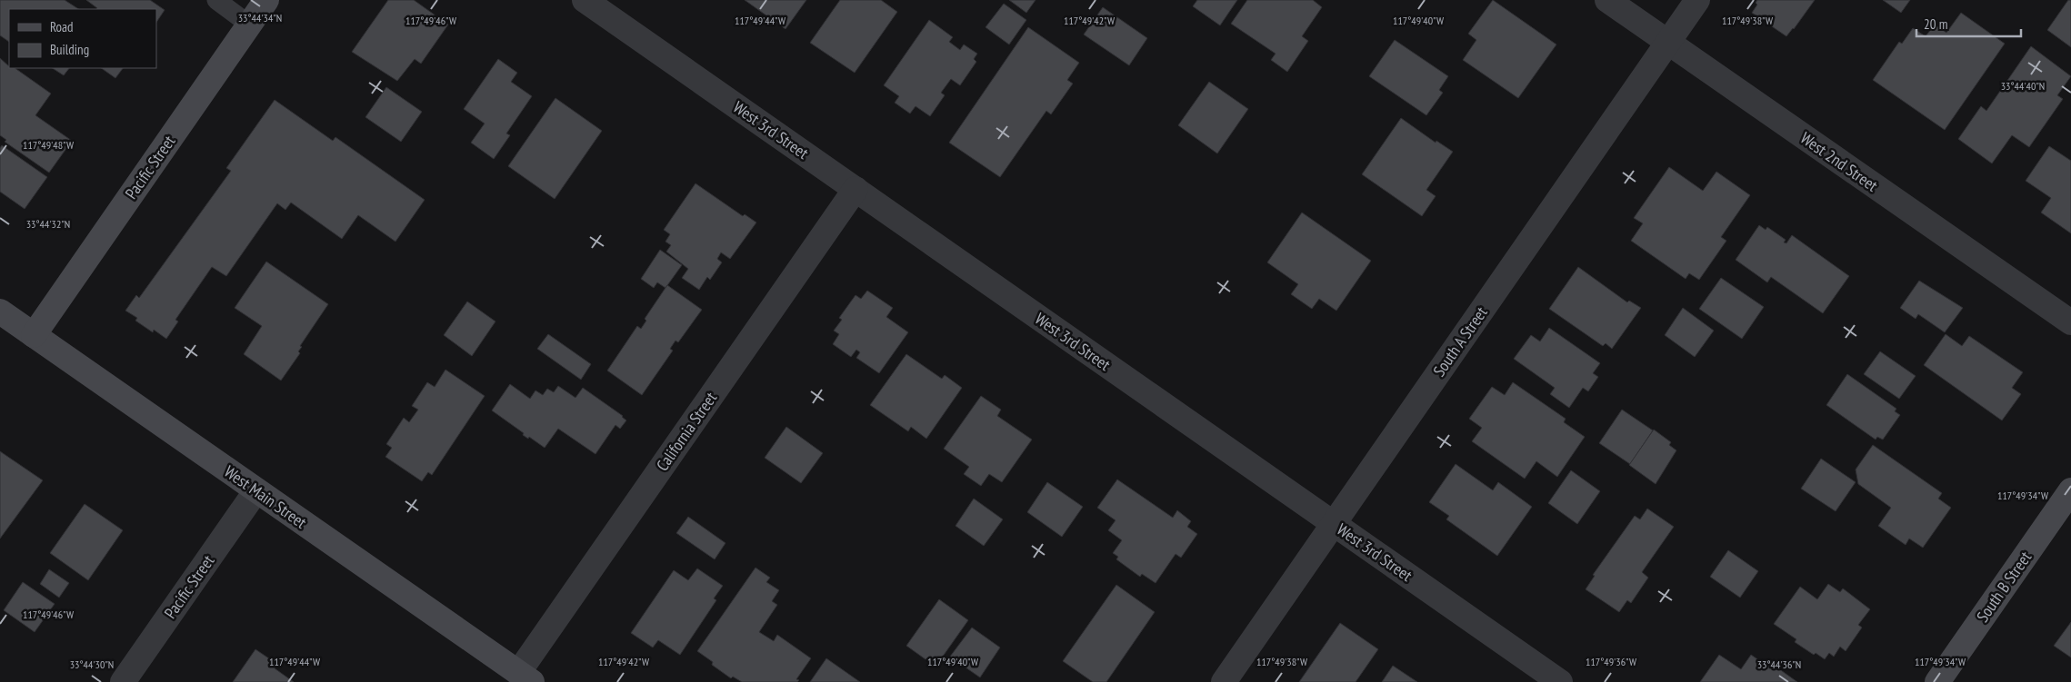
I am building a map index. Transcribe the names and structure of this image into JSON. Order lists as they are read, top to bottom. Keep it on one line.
{"streets":{"street":["West 3rd Street","West 2nd Street","Pacific Street","South A Street","California Street","West Main Street","South B Street"]},"crossings":[["West 3rd Street","South A Street"],["West 3rd Street","California Street"],["West 2nd Street","South A Street"],["Pacific Street","West Main Street"],["California Street","West Main Street"]],"legend":["Road","Building"],"scale_bar":"20 m","coordinates":["33°44'34\"N","117°49'46\"W","117°49'44\"W","117°49'42\"W","117°49'40\"W","117°49'38\"W","33°44'40\"N","117°49'48\"W","33°44'32\"N","117°49'34\"W","117°49'36\"W","33°44'30\"N","33°44'36\"N"]}
